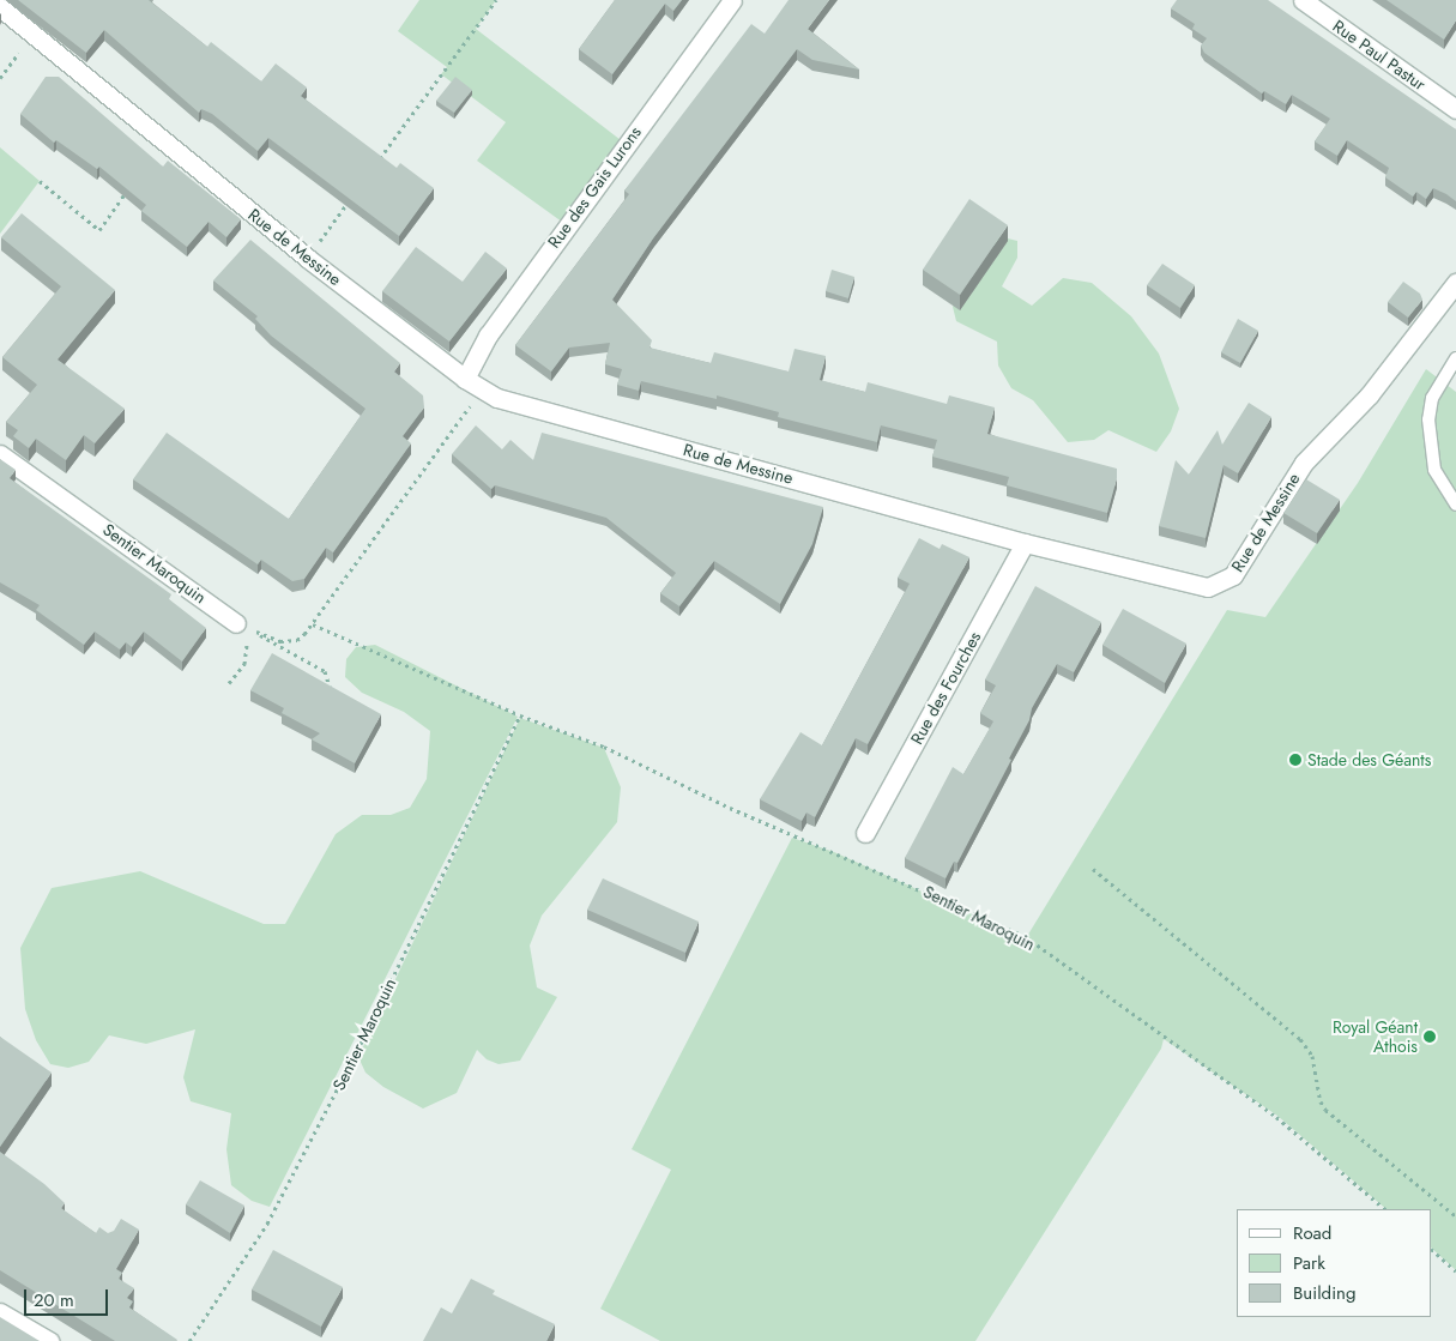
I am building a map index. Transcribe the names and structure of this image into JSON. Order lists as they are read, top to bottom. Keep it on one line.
{"streets":{"street":["Rue Paul Pastur","Rue des Gais Lurons","Rue de Messine","Sentier Maroquin","Rue des Fourches"]},"crossings":[["Rue des Gais Lurons","Rue de Messine"],["Rue de Messine","Rue des Fourches"]],"places":["Stade des Géants","Royal Géant Athois"],"legend":["Road","Park","Building"],"scale_bar":"20 m"}
